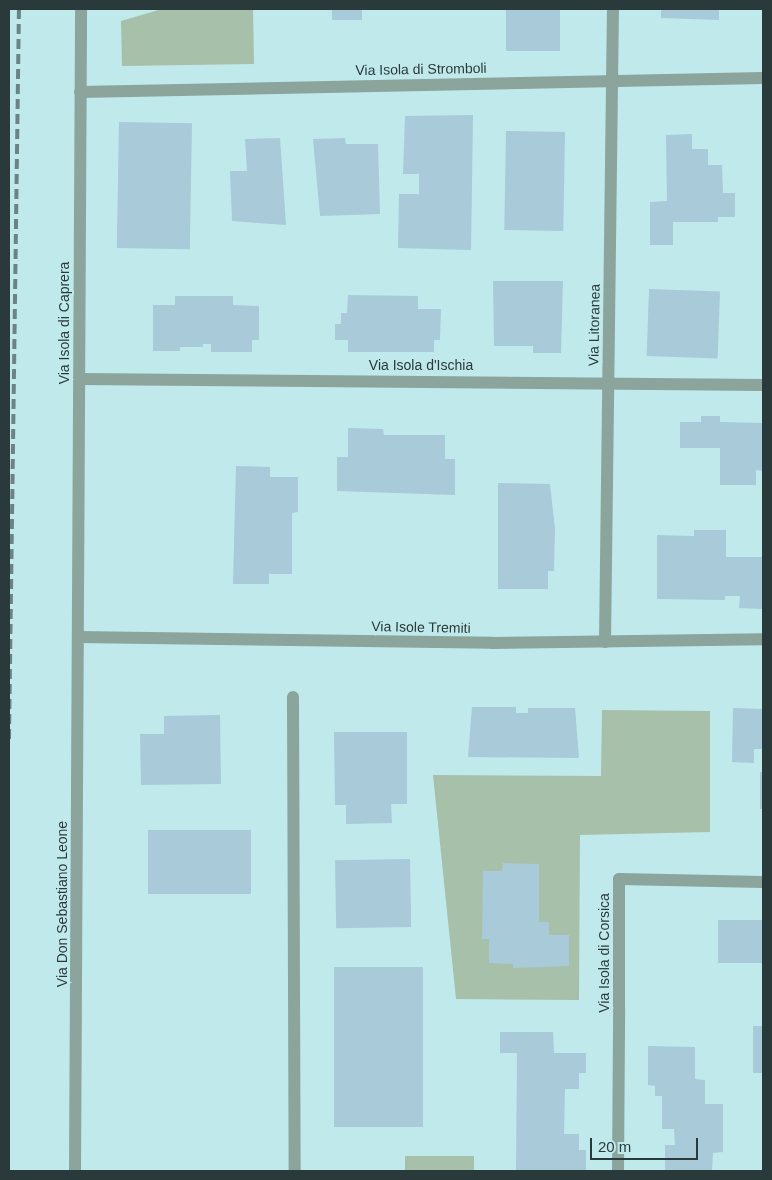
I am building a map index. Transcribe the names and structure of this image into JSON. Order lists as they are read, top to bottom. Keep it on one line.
{"streets":{"street":["Via Isola di Stromboli","Via Isola di Caprera","Via Litoranea","Via Isola d'Ischia","Via Isole Tremiti","Via Don Sebastiano Leone","Via Isola di Corsica"]},"crossings":[["Via Isola di Stromboli","Via Isola di Caprera"],["Via Isola di Stromboli","Via Litoranea"],["Via Isola di Caprera","Via Isola d'Ischia"],["Via Isola di Caprera","Via Isole Tremiti"],["Via Isola di Caprera","Via Don Sebastiano Leone"],["Via Litoranea","Via Isola d'Ischia"],["Via Litoranea","Via Isole Tremiti"],["Via Isole Tremiti","Via Don Sebastiano Leone"]],"scale_bar":"20 m"}
